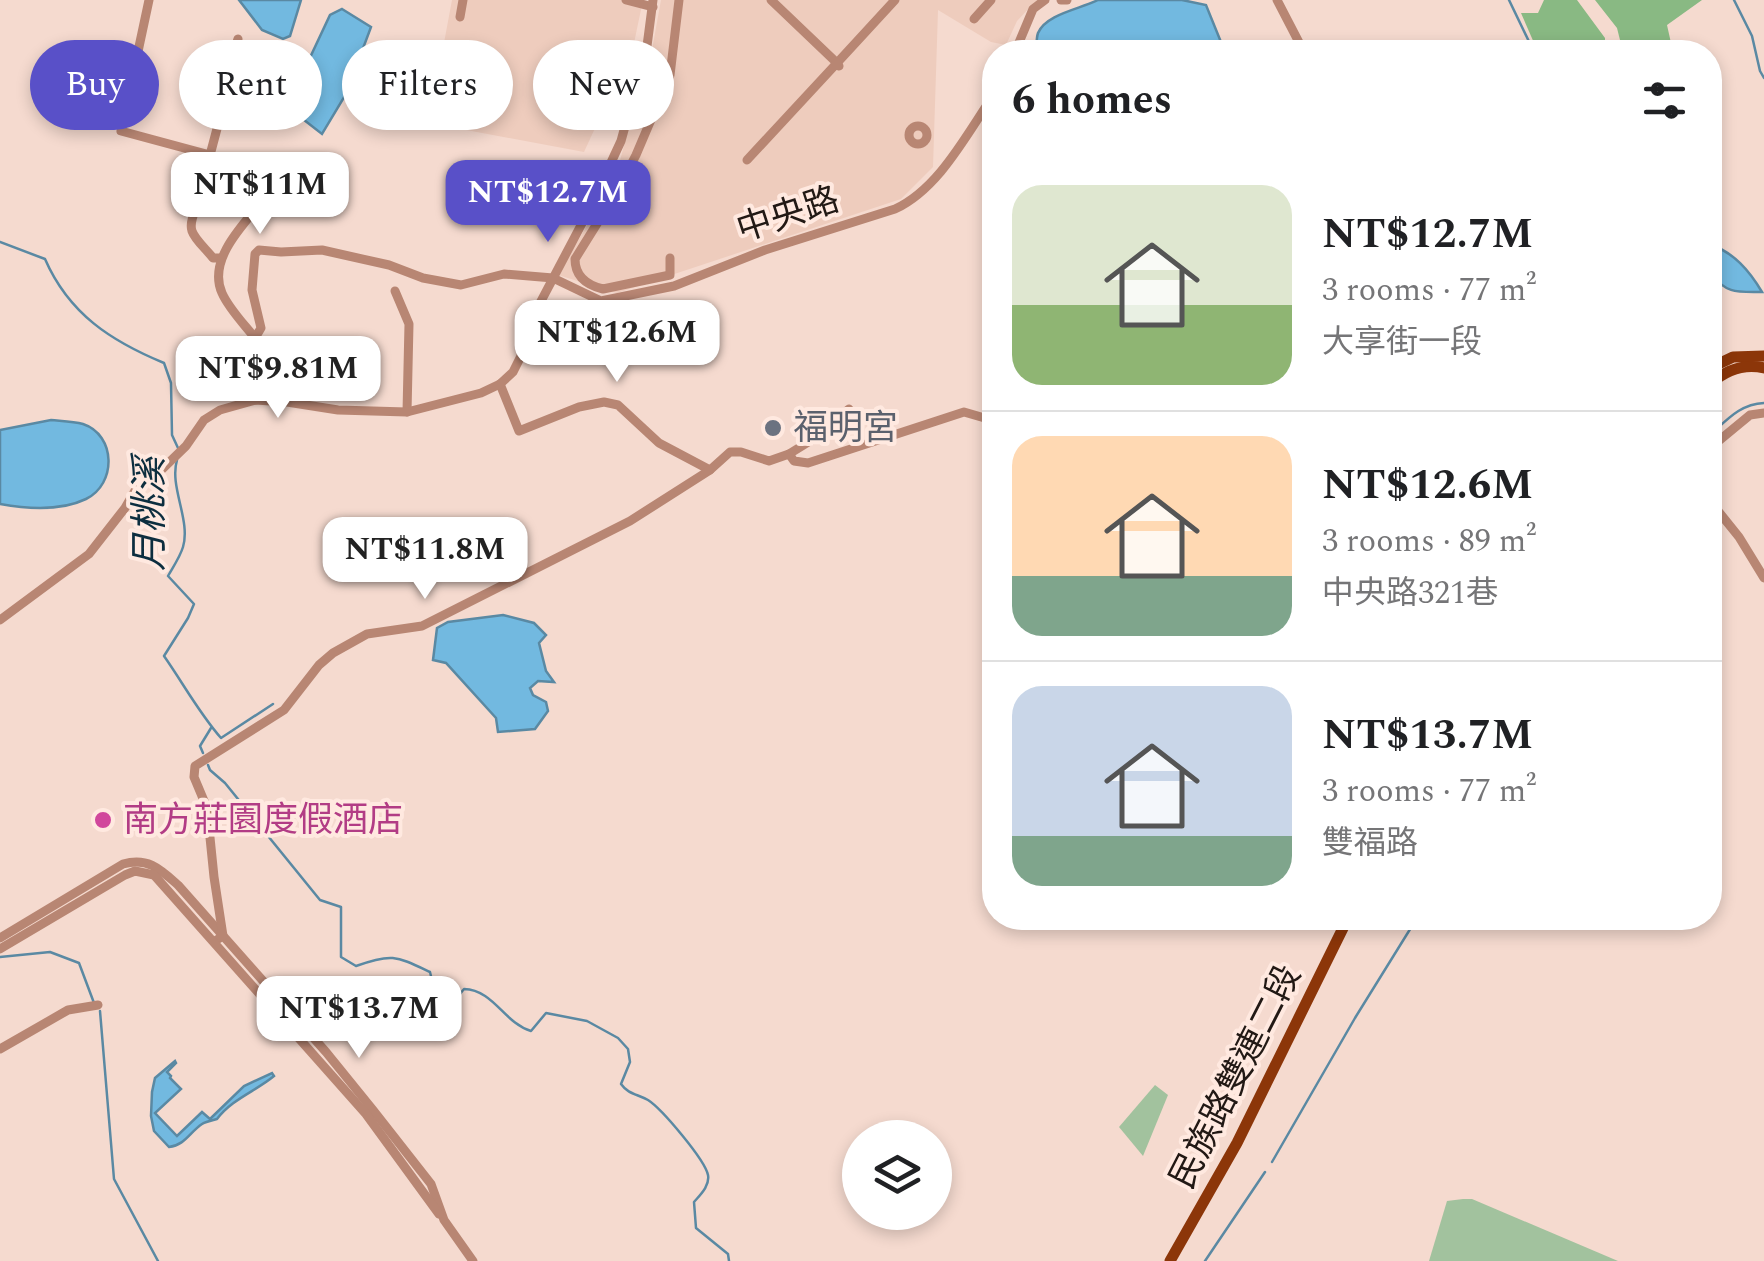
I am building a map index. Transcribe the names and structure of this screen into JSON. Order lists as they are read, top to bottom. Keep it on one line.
{"streets":{"main road":["民族路雙連二段"],"street":["中央路"]},"water":["月桃溪"],"places":["福明宮","南方莊園度假酒店"],"page":{"chip":["Buy","Rent","Filters","New"],"heading":"6 homes","price":["NT$11M","NT$12.7M","NT$12.6M","NT$9.81M","NT$11.8M","NT$13.7M"],"list":[{"name":"NT$12.7M","note":"3 rooms · 77 m² · 大享街一段"},{"name":"NT$12.6M","note":"3 rooms · 89 m² · 中央路321巷"},{"name":"NT$13.7M","note":"3 rooms · 77 m² · 雙福路"}]}}
